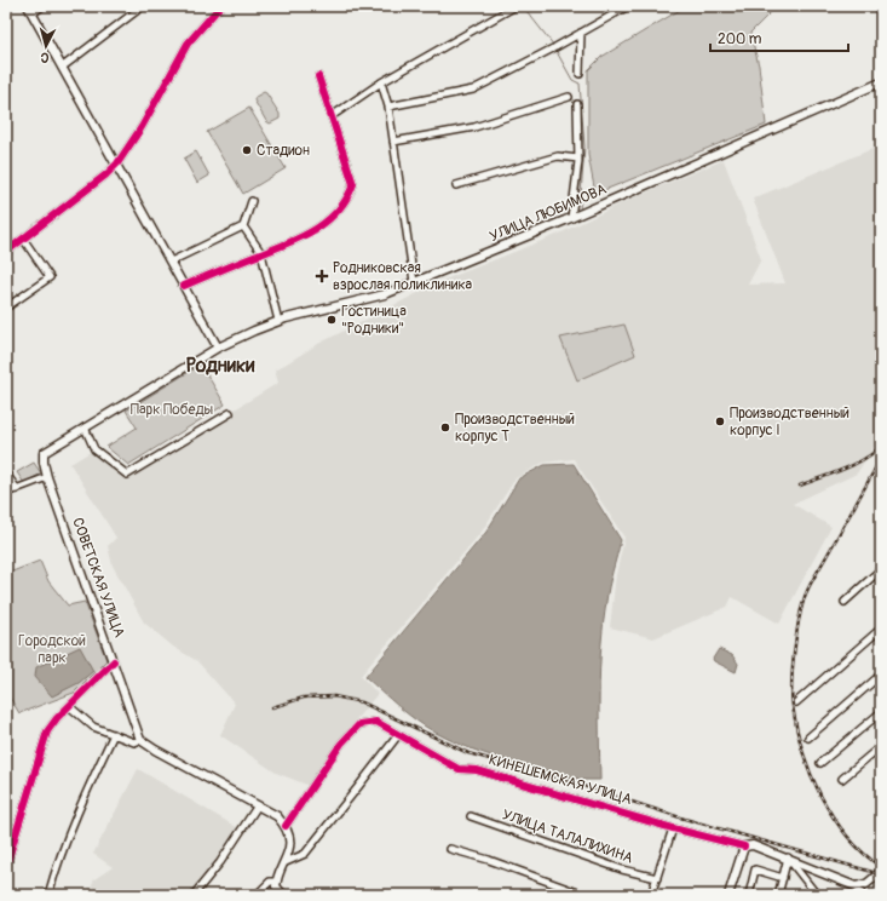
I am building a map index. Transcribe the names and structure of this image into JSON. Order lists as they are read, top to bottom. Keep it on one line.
{"streets":{"main road":["УЛИЦА ЛЮБИМОВА","СОВЕТСКАЯ УЛИЦА"],"street":["КИНЕШЕМСКАЯ УЛИЦА","УЛИЦА ТАЛАЛИХИНА"]},"crossings":[["УЛИЦА ЛЮБИМОВА","СОВЕТСКАЯ УЛИЦА"]],"districts":["Родники"],"parks":["Парк Победы","Городской парк"],"places":{"other":["Стадион","Гостиница \"Родники\"","Производственный корпус I","Производственный корпус T"],"health":["Родниковская взрослая поликлиника"]},"scale_bar":"200 m","north":"bottom"}
